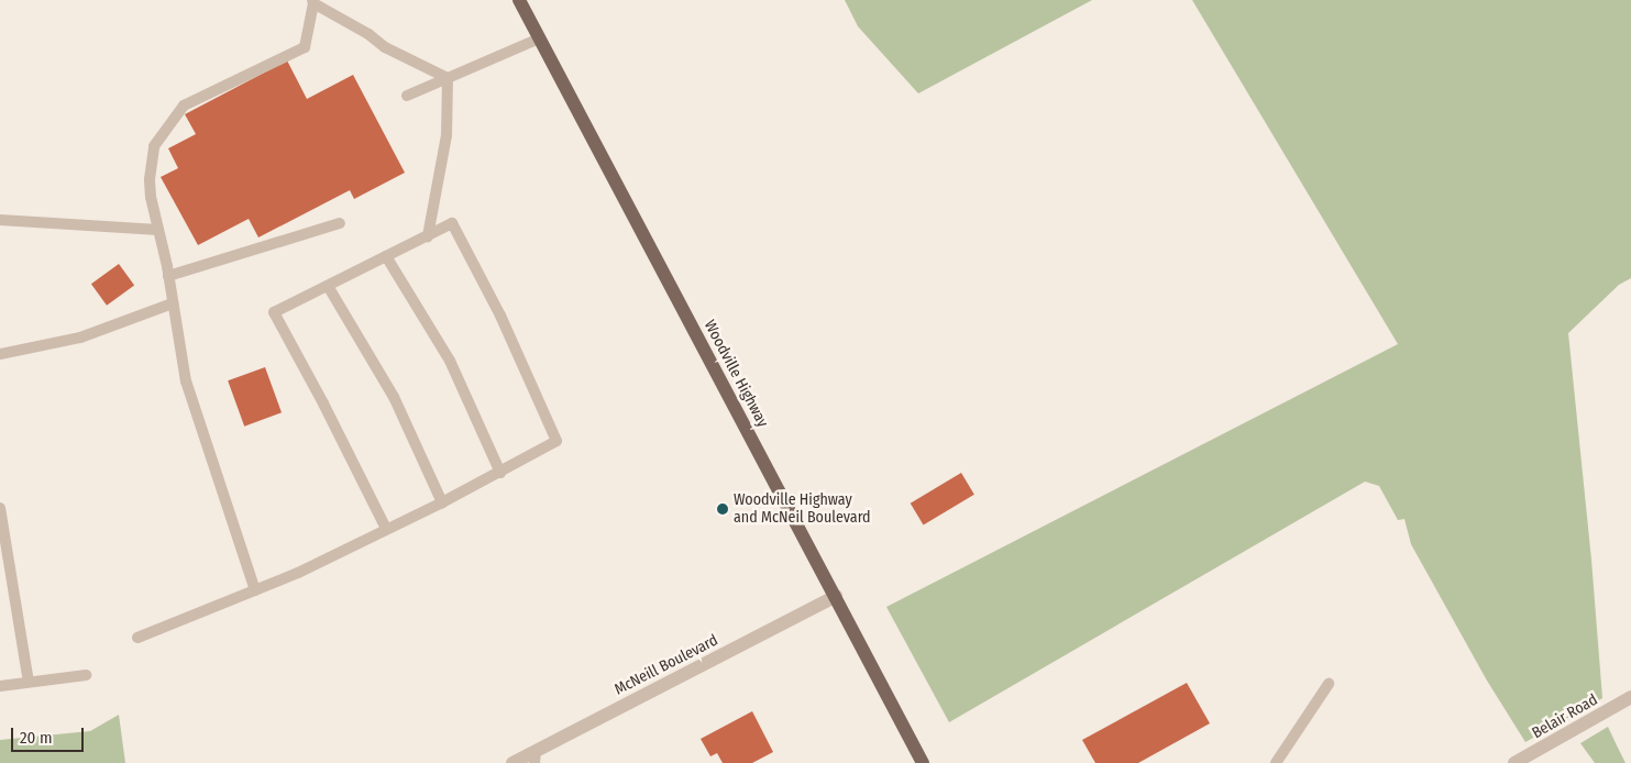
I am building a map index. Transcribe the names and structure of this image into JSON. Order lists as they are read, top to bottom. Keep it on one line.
{"streets":{"main road":["Woodville Highway"],"street":["McNeill Boulevard","Belair Road"]},"crossings":[["Woodville Highway","McNeill Boulevard"]],"places":["Woodville Highway and McNeil Boulevard"],"scale_bar":"20 m"}
